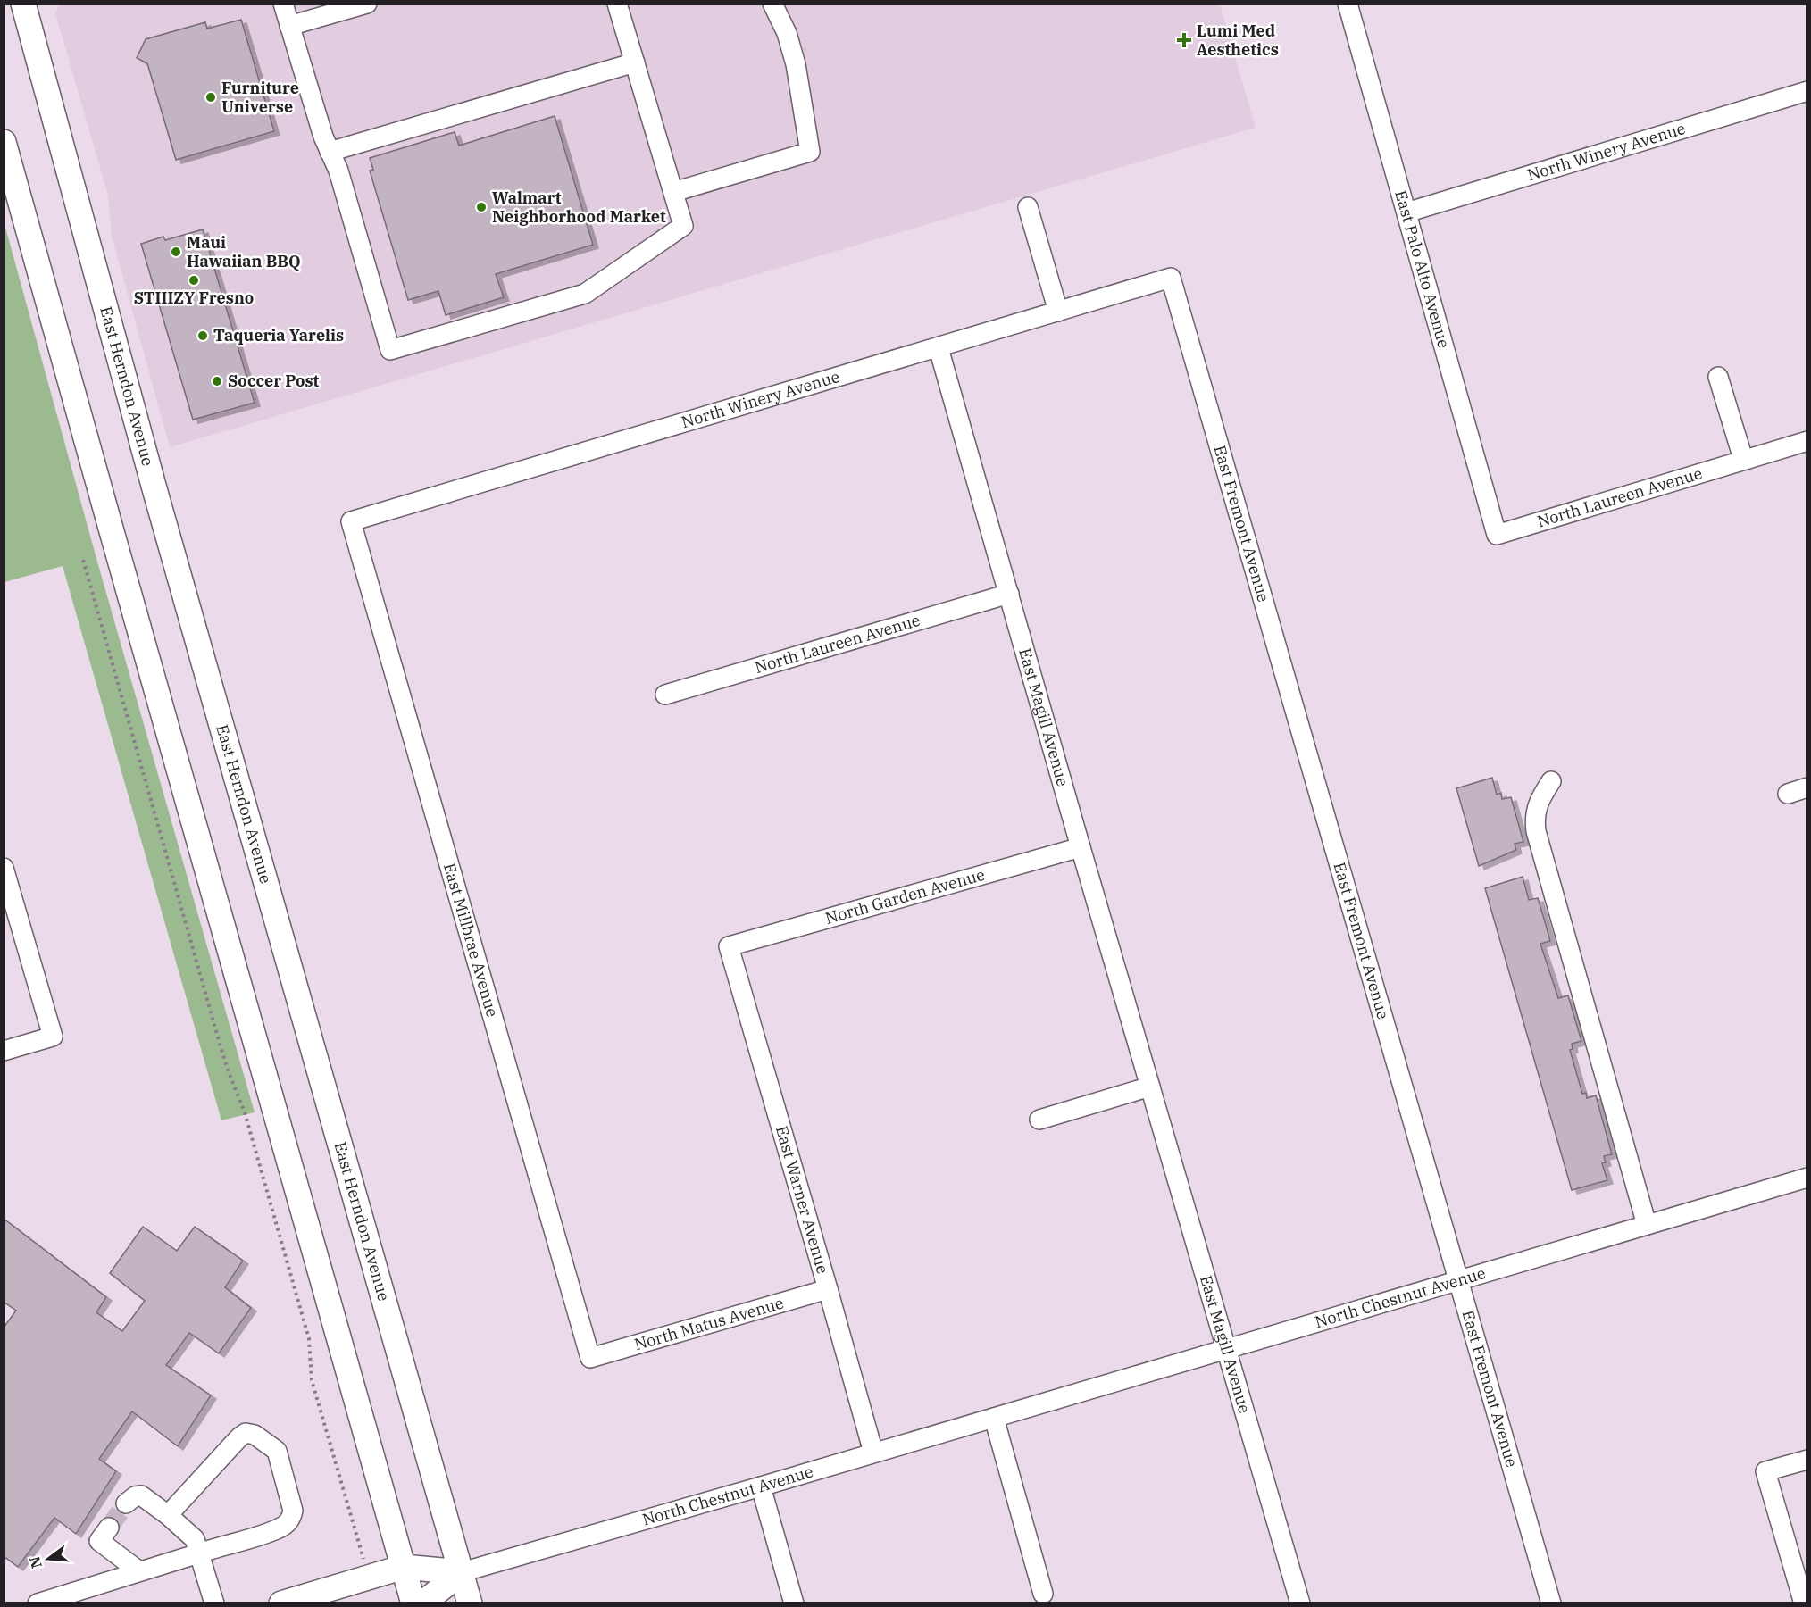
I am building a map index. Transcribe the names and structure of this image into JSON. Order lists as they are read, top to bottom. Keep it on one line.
{"streets":{"main road":["East Herndon Avenue","North Chestnut Avenue"],"street":["North Winery Avenue","East Palo Alto Avenue","North Laureen Avenue","East Fremont Avenue","East Magill Avenue","North Garden Avenue","East Millbrae Avenue","East Warner Avenue","North Matus Avenue"]},"crossings":[["North Winery Avenue","East Palo Alto Avenue"],["North Winery Avenue","East Fremont Avenue"],["North Winery Avenue","East Magill Avenue"],["North Winery Avenue","East Millbrae Avenue"],["East Palo Alto Avenue","North Laureen Avenue"],["East Herndon Avenue","North Chestnut Avenue"],["North Laureen Avenue","East Magill Avenue"],["East Fremont Avenue","North Chestnut Avenue"],["East Magill Avenue","North Garden Avenue"],["East Magill Avenue","North Chestnut Avenue"],["North Garden Avenue","East Warner Avenue"],["East Millbrae Avenue","North Matus Avenue"],["East Warner Avenue","North Chestnut Avenue"],["East Warner Avenue","North Matus Avenue"]],"places":{"health":["Lumi Med Aesthetics"],"other":["Furniture Universe","Walmart Neighborhood Market","Maui Hawaiian BBQ","STIIIZY Fresno","Taqueria Yarelis","Soccer Post"]},"north":"left"}
